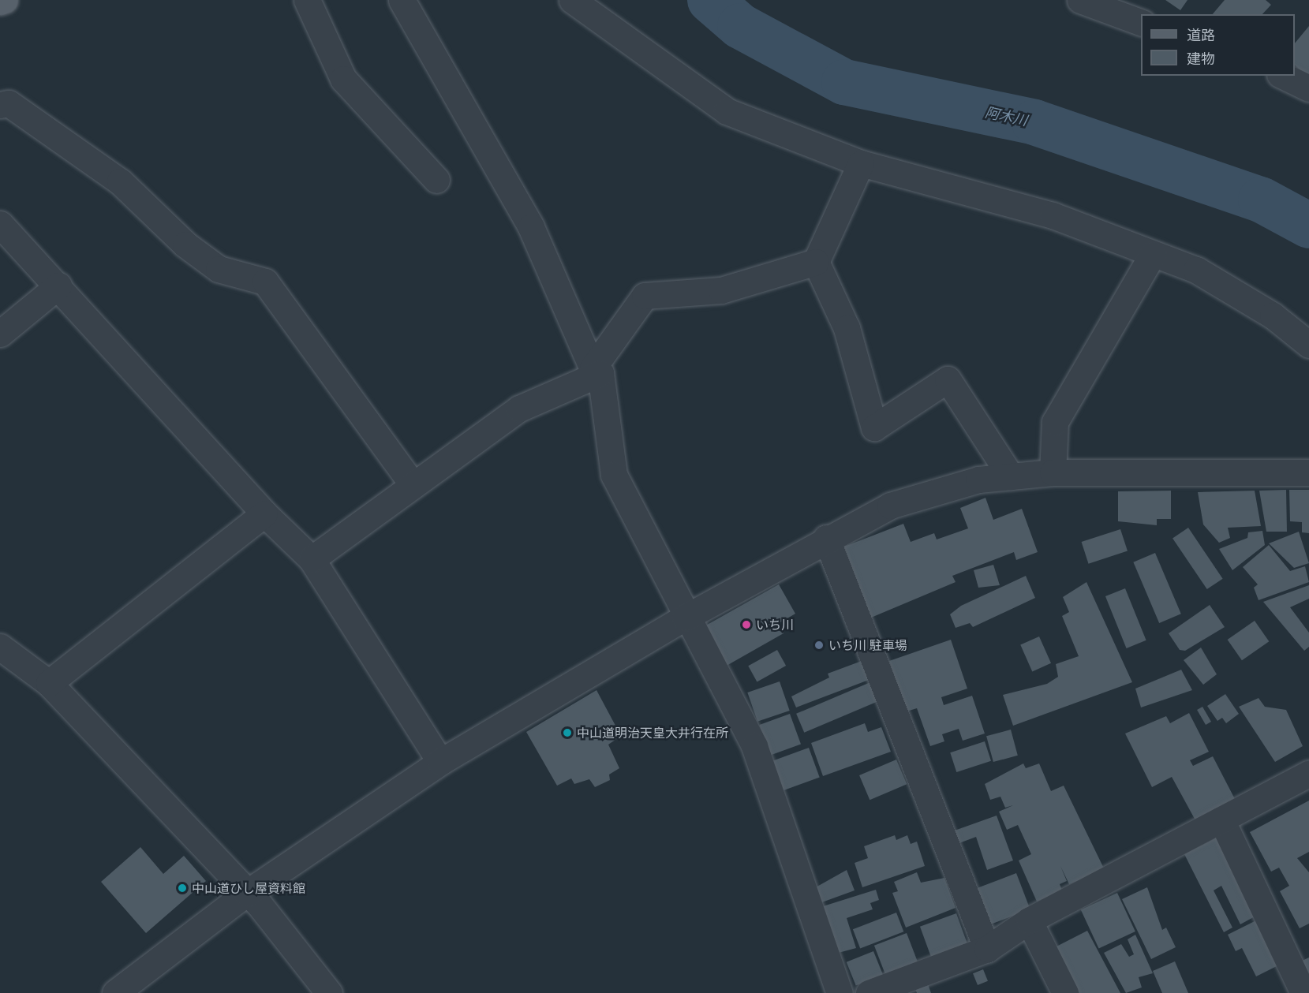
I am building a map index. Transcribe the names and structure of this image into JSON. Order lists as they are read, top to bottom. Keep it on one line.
{"water":["阿木川"],"places":["いち川","いち川 駐車場","中山道明治天皇大井行在所","中山道ひし屋資料館"],"legend":["道路","建物"]}
